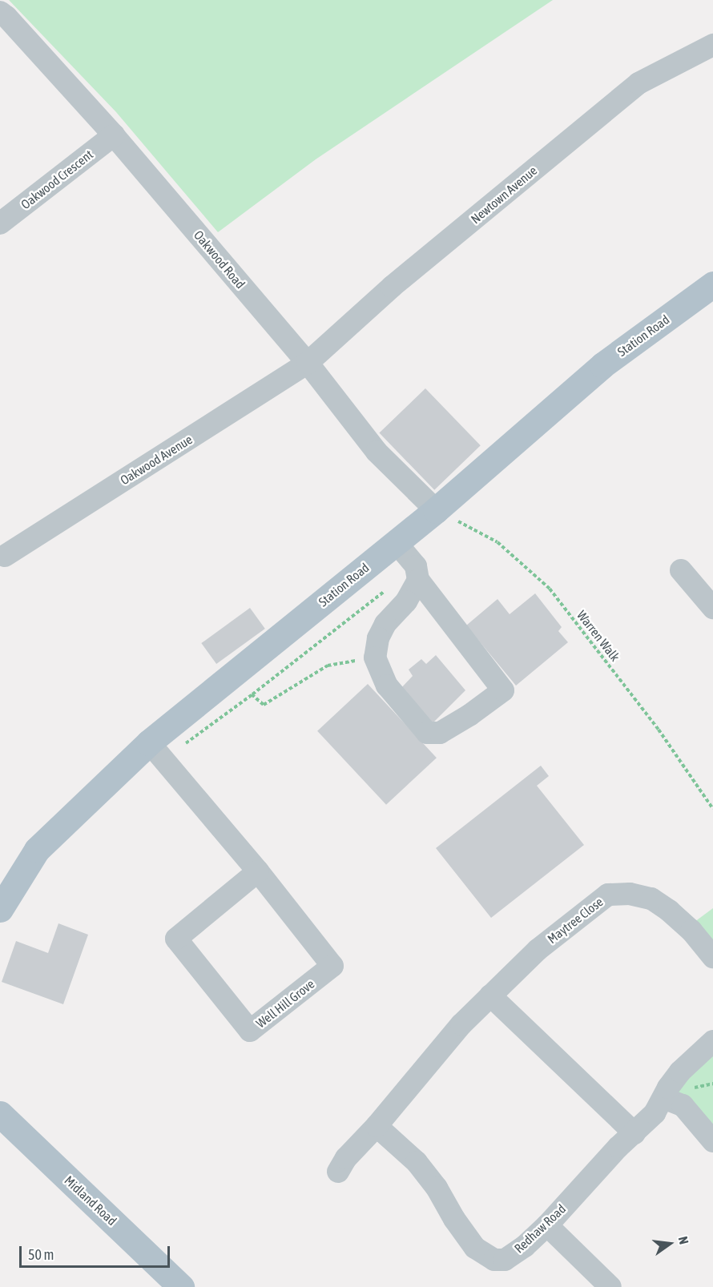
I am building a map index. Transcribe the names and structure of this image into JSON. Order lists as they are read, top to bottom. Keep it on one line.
{"streets":{"main road":["Station Road","Midland Road"],"street":["Oakwood Crescent","Newtown Avenue","Oakwood Road","Oakwood Avenue","Maytree Close","Well Hill Grove","Redhaw Road"],"path":["Warren Walk"]},"crossings":[["Oakwood Crescent","Oakwood Road"],["Newtown Avenue","Oakwood Road"],["Newtown Avenue","Oakwood Avenue"],["Oakwood Road","Station Road"],["Oakwood Road","Oakwood Avenue"],["Oakwood Road","Warren Walk"],["Station Road","Warren Walk"],["Station Road","Well Hill Grove"],["Maytree Close","Redhaw Road"]],"scale_bar":"50 m","north":"right"}
